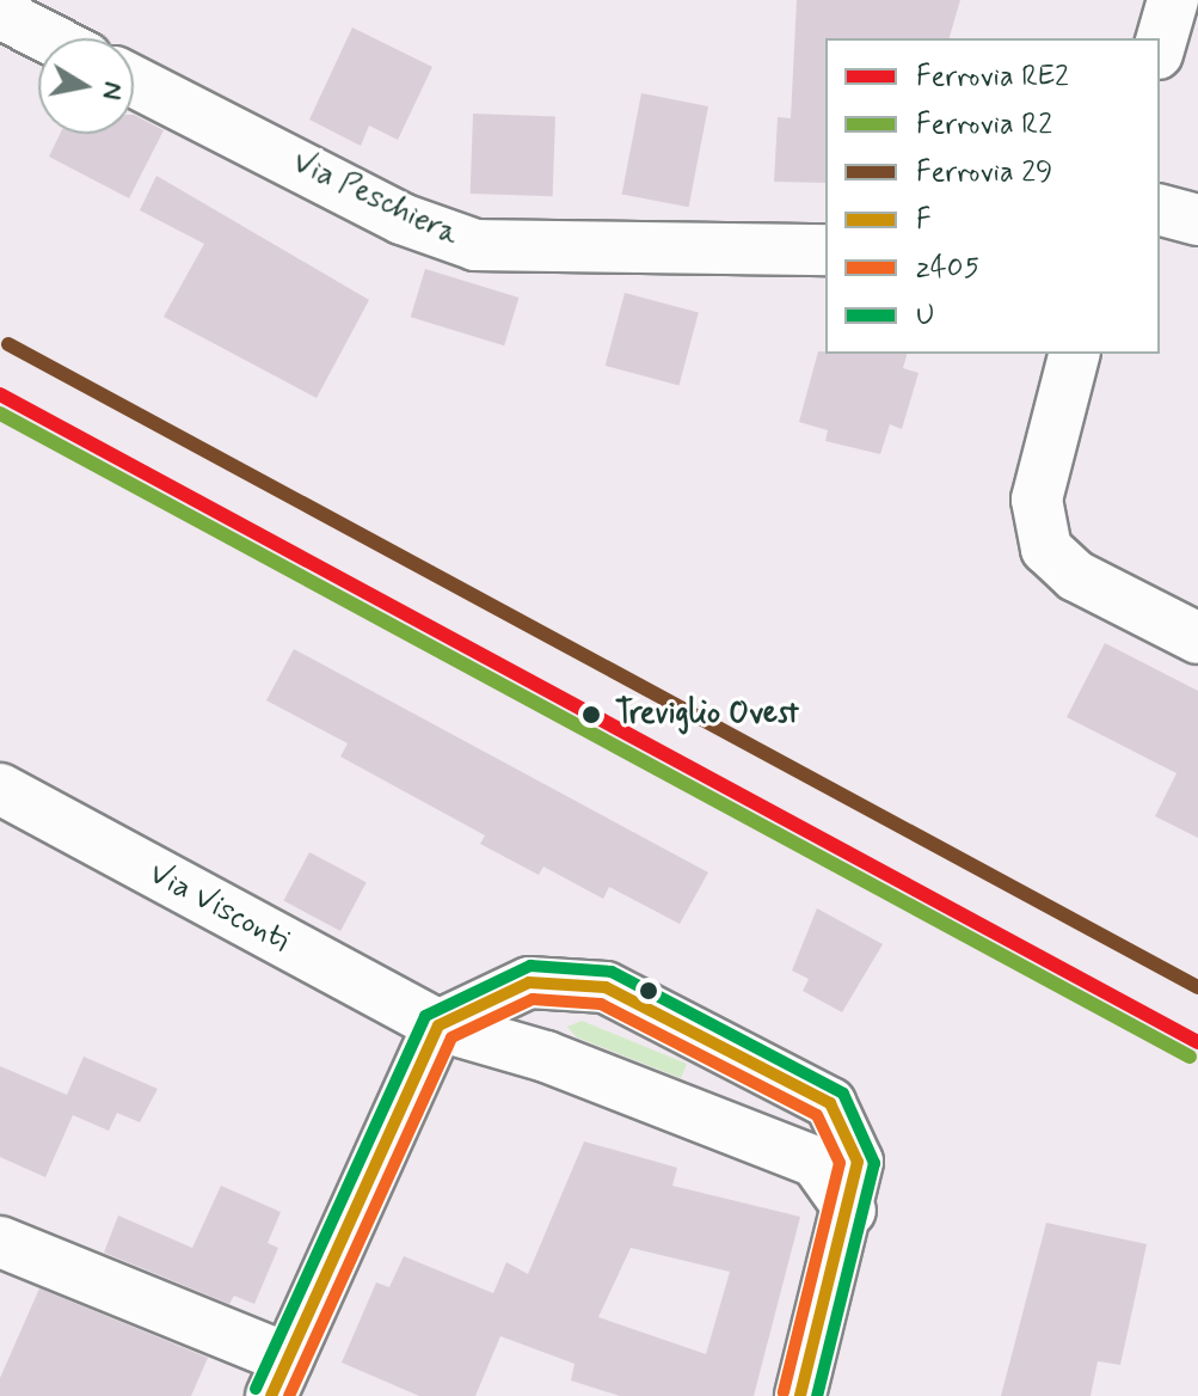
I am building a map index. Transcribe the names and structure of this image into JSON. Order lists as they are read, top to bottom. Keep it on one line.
{"streets":{"street":["Via Peschiera","Via Visconti"]},"places":["Treviglio Ovest"],"lines":["rail line 29","rail line RE2","rail line R2","transit line U","transit line F","transit line z405"],"legend":["Ferrovia RE2","Ferrovia R2","Ferrovia 29","F","z405","U"],"north":"right"}
